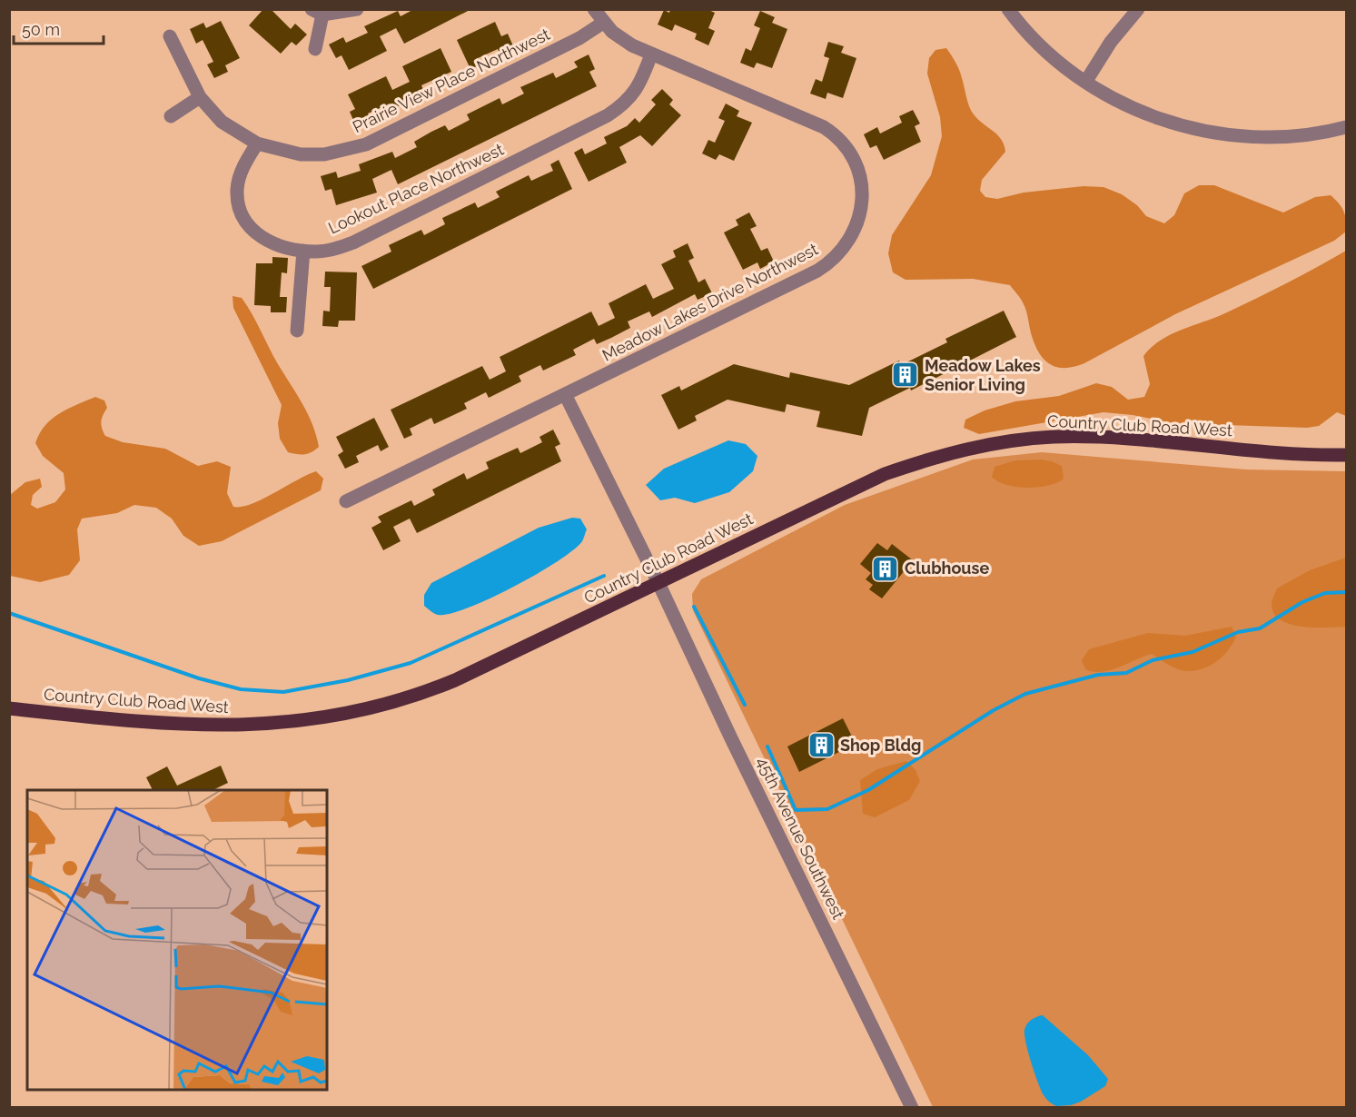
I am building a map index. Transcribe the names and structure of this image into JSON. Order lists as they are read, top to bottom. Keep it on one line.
{"streets":{"main road":["Country Club Road West"],"street":["Prairie View Place Northwest","Lookout Place Northwest","Meadow Lakes Drive Northwest","45th Avenue Southwest"]},"crossings":[["Prairie View Place Northwest","Lookout Place Northwest"],["Prairie View Place Northwest","Meadow Lakes Drive Northwest"],["Lookout Place Northwest","Meadow Lakes Drive Northwest"],["Meadow Lakes Drive Northwest","45th Avenue Southwest"],["Country Club Road West","45th Avenue Southwest"]],"places":{"building":["Meadow Lakes Senior Living","Clubhouse","Shop Bldg"]},"scale_bar":"50 m"}
